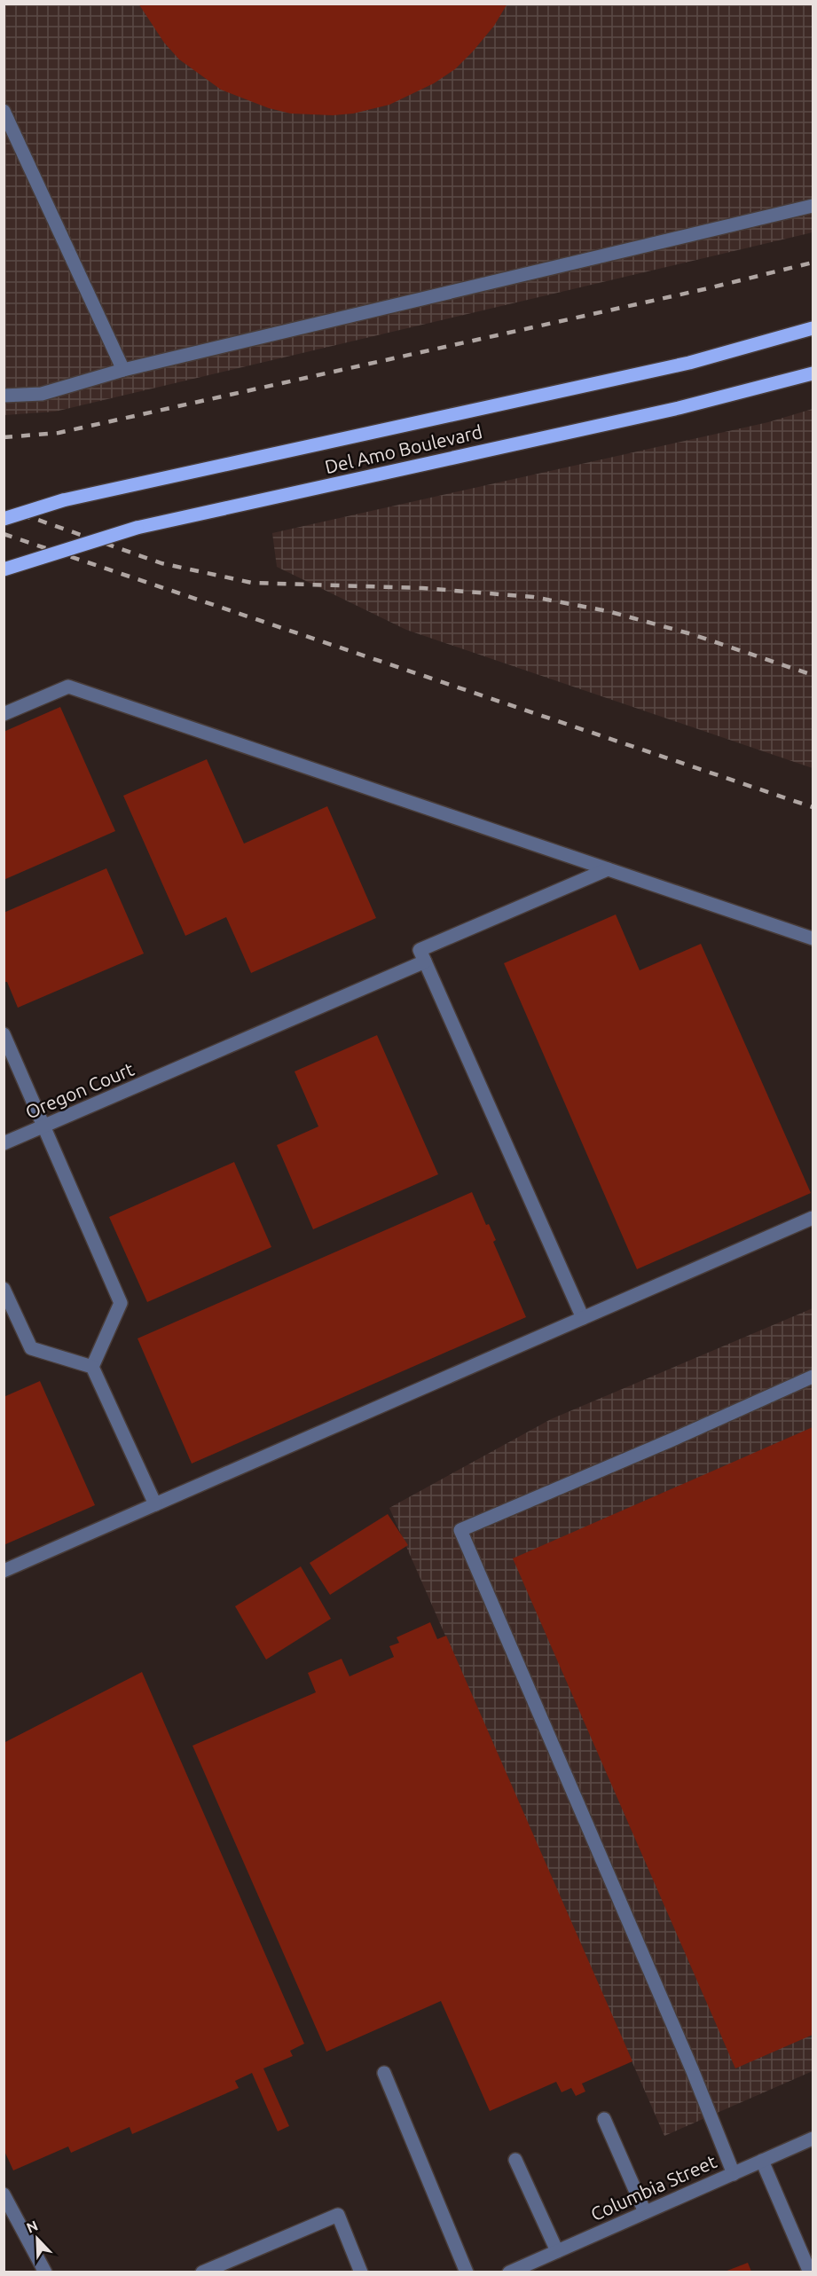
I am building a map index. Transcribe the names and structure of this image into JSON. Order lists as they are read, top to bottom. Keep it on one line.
{"streets":{"main road":["Del Amo Boulevard"],"street":["Oregon Court","Columbia Street"]},"north":"top left"}
